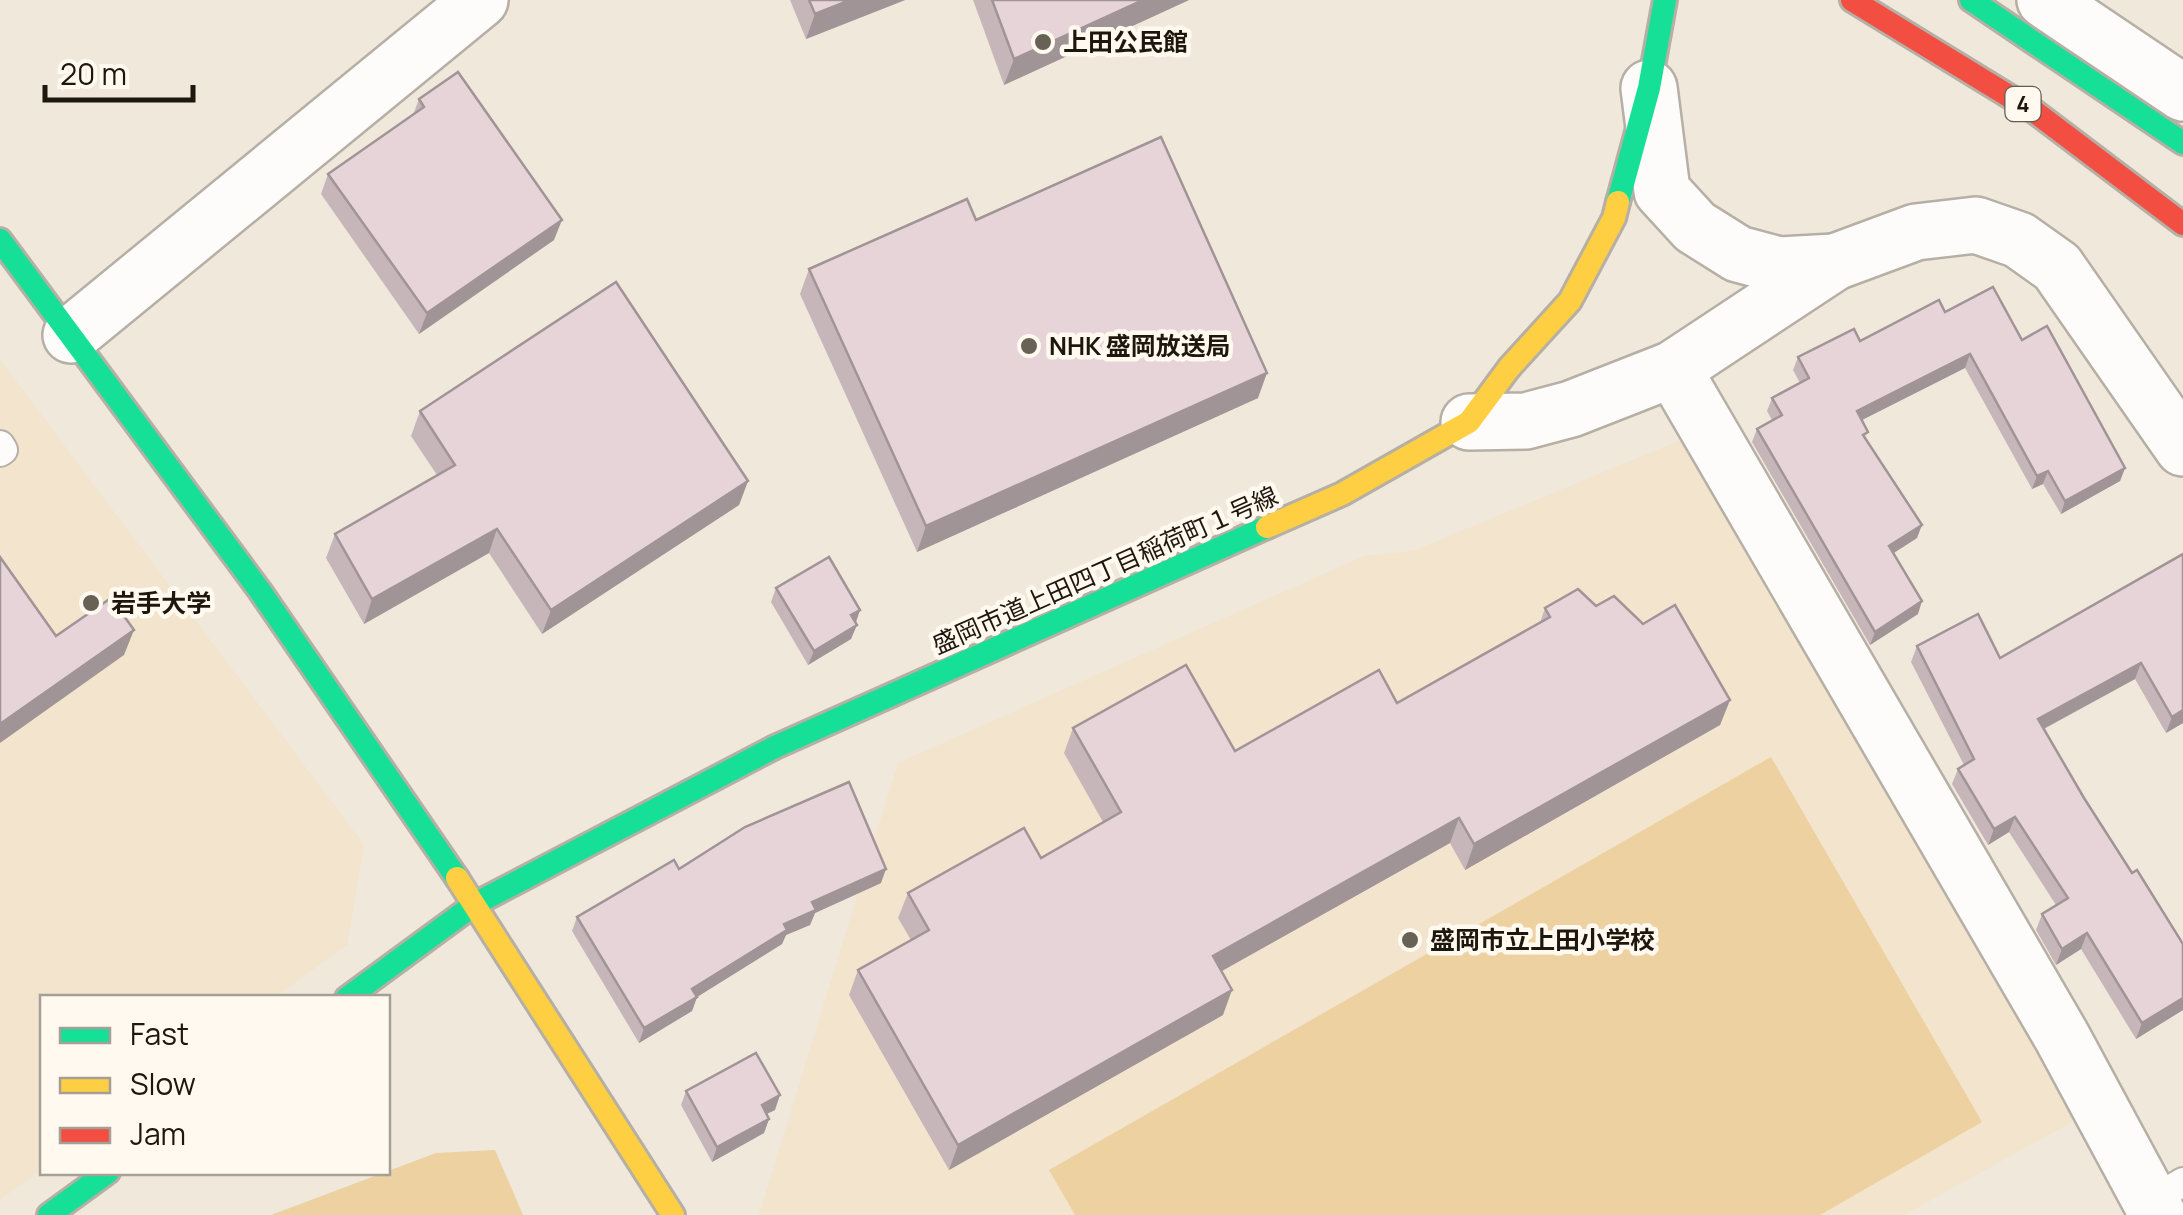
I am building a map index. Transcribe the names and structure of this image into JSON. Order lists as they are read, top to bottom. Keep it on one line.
{"streets":{"main road":["4","盛岡市道上田四丁目稲荷町１号線"]},"places":["上田公民館","NHK 盛岡放送局","岩手大学","盛岡市立上田小学校"],"legend":["Fast","Slow","Jam"],"scale_bar":"20 m"}
